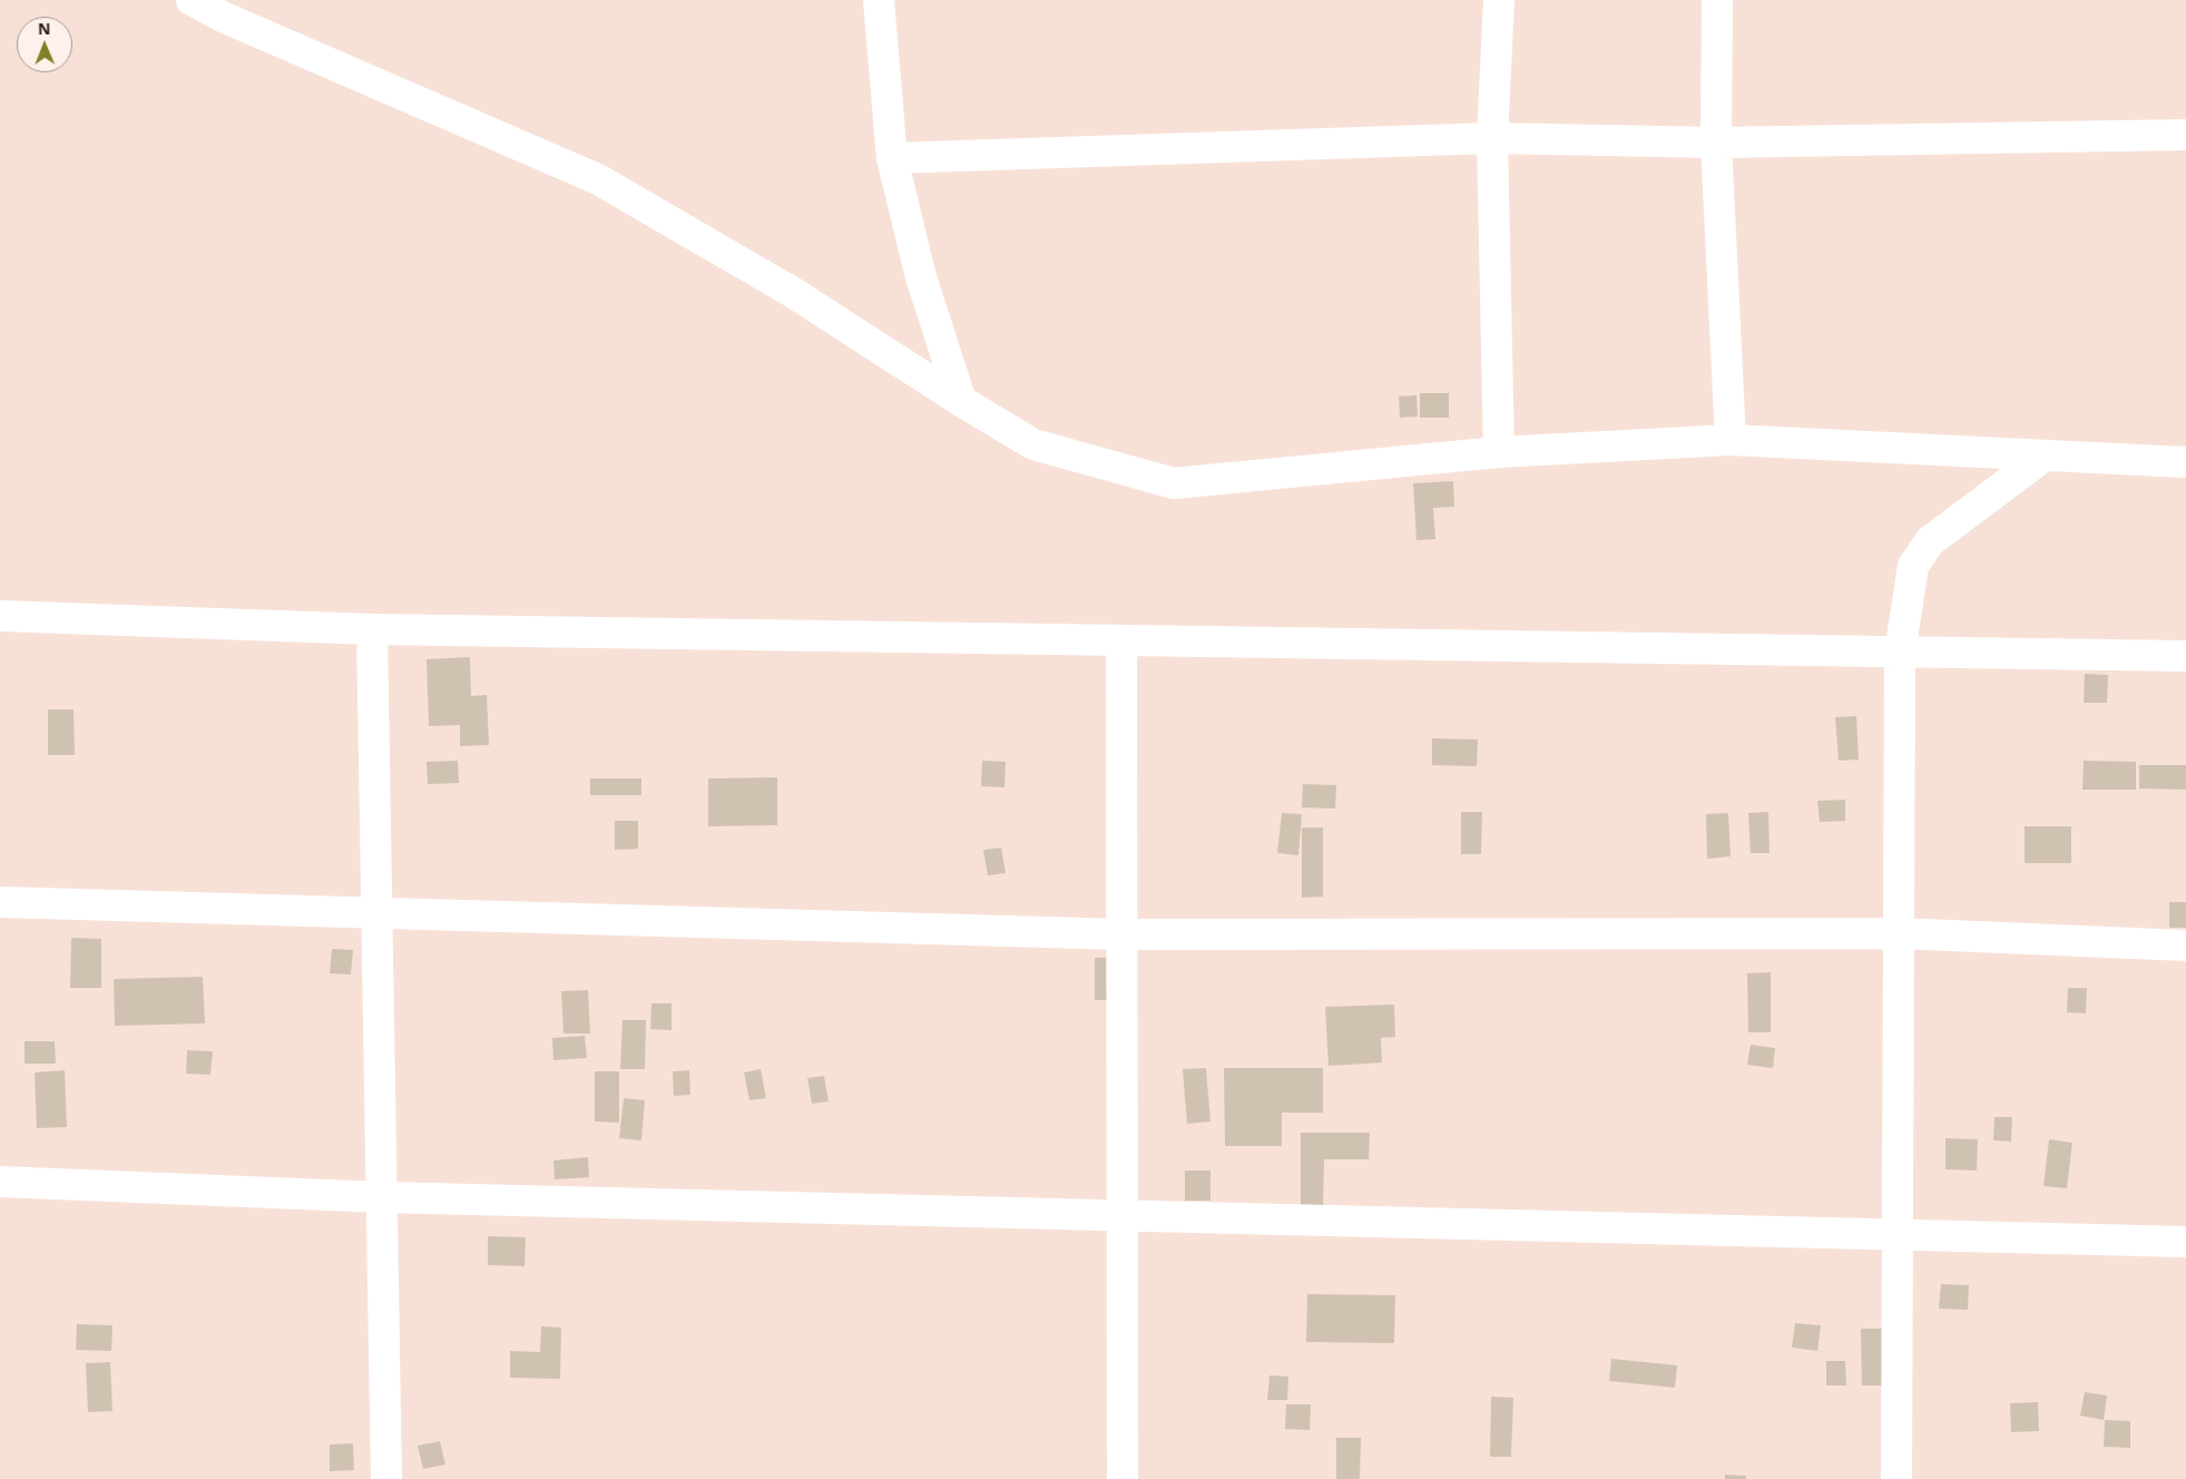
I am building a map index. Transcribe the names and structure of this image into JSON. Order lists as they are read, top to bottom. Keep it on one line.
{"north":"top"}
